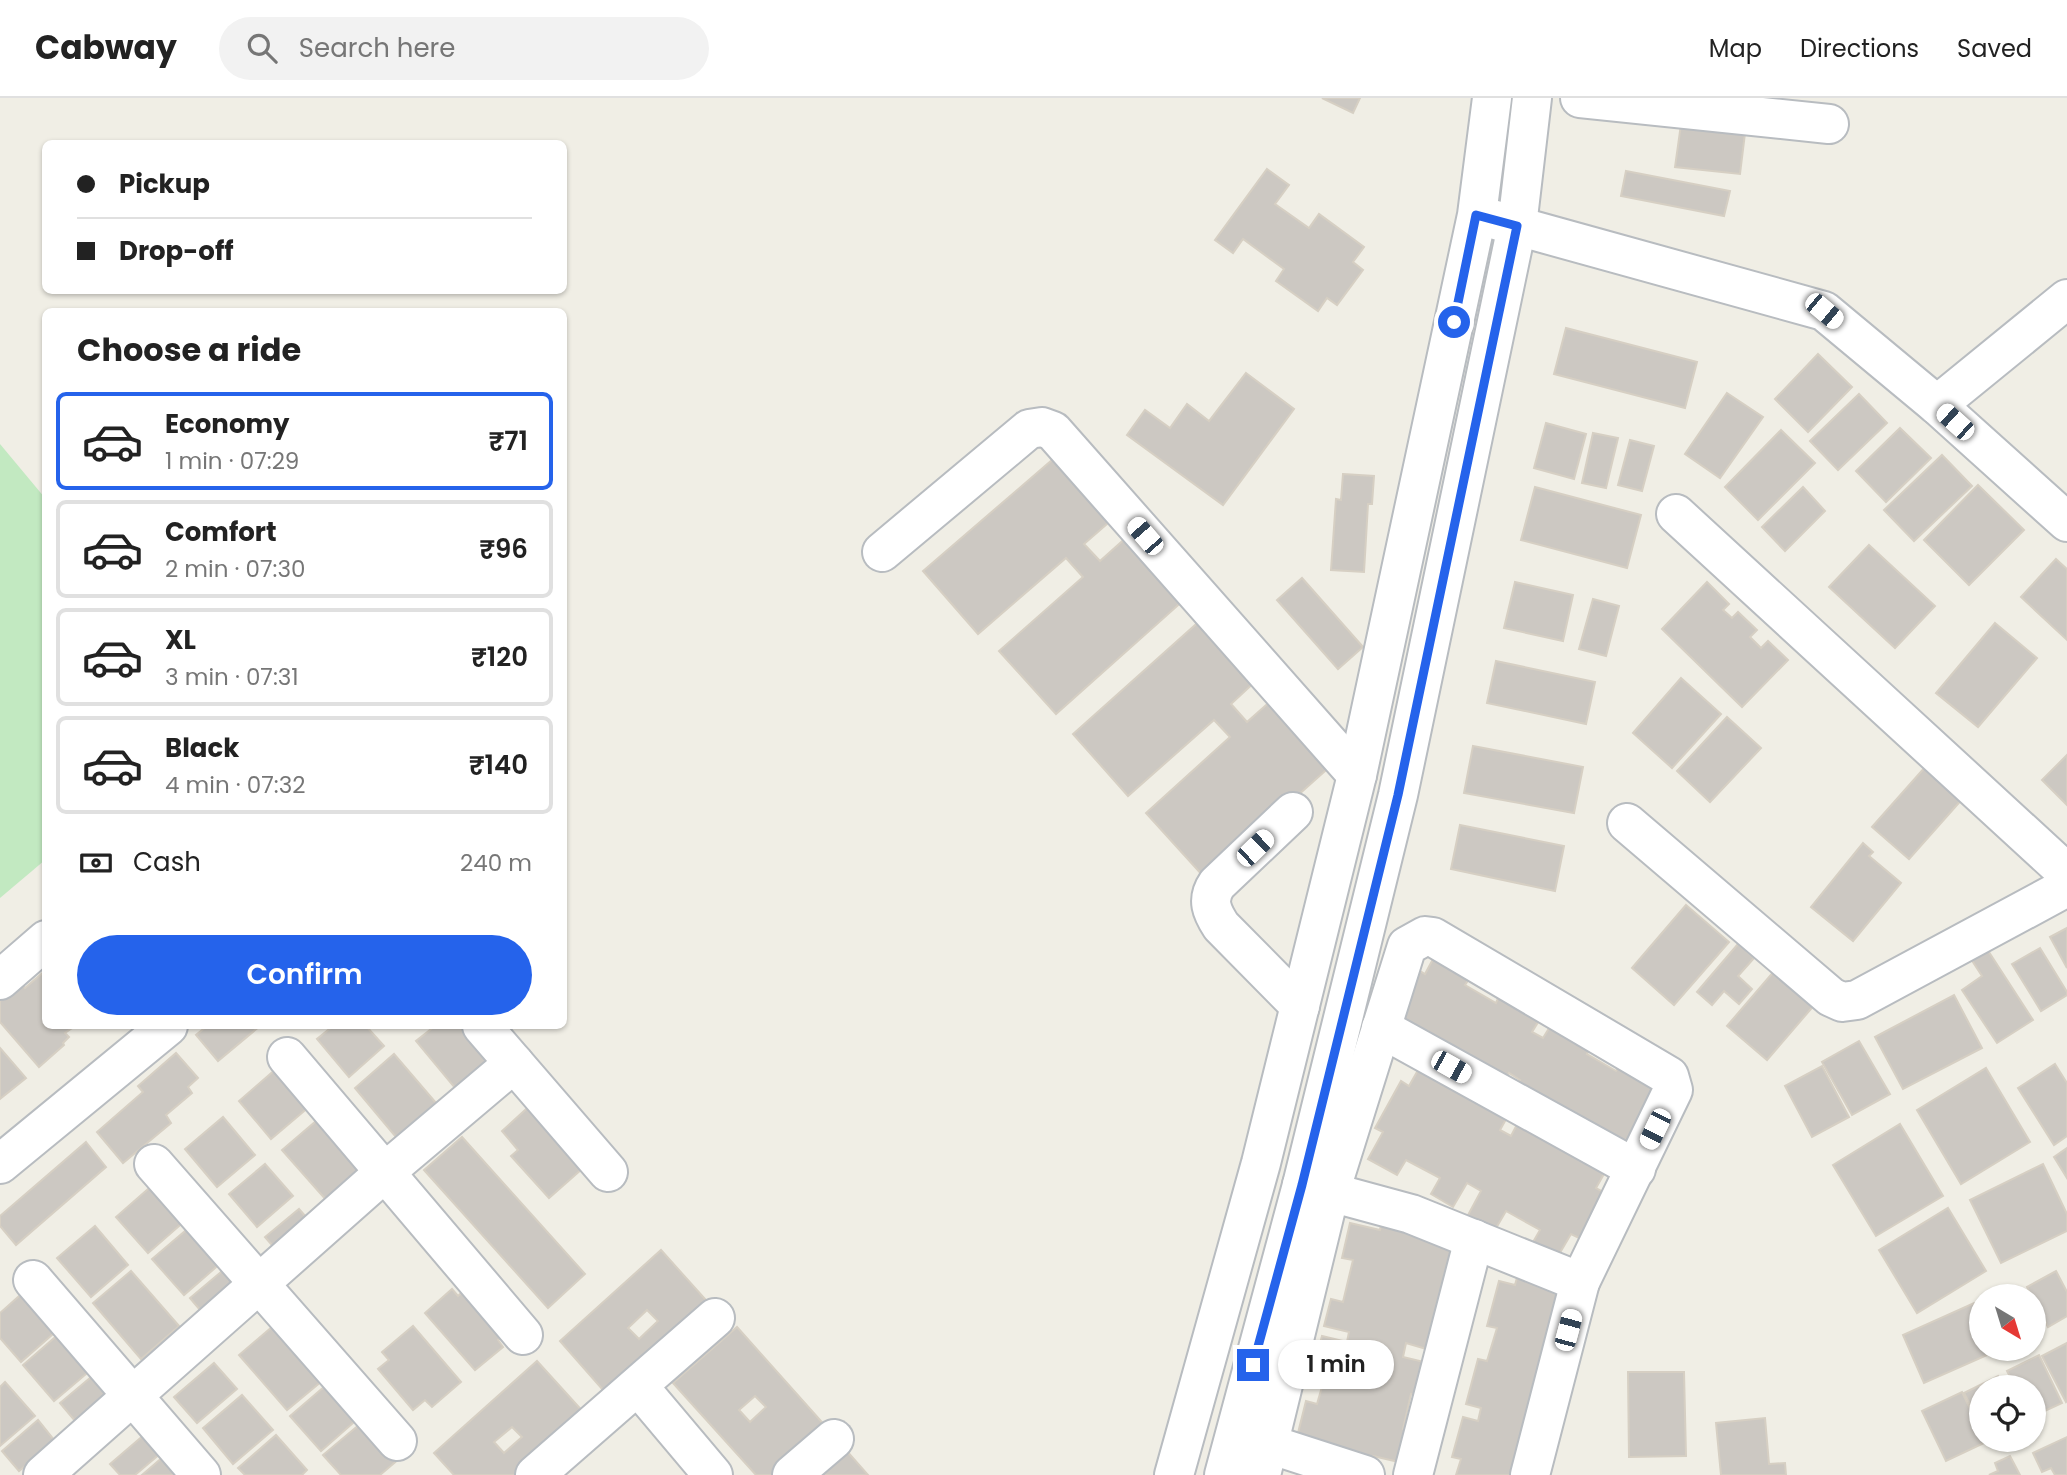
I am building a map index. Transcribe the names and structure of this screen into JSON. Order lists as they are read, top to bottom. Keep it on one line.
{"north":"bottom right","page":{"header":"Cabway","search":"Search here","nav":["Map","Directions","Saved"],"banner":["Pickup","Drop-off"],"heading":"Choose a ride","list":[{"name":"Economy","note":"1 min · 07:29","value":"₹71"},{"name":"Comfort","note":"2 min · 07:30","value":"₹96"},{"name":"XL","note":"3 min · 07:31","value":"₹120"},{"name":"Black","note":"4 min · 07:32","value":"₹140"}],"pay":["Cash","240 m"],"buttons":"Confirm","bubble":"1 min"}}
